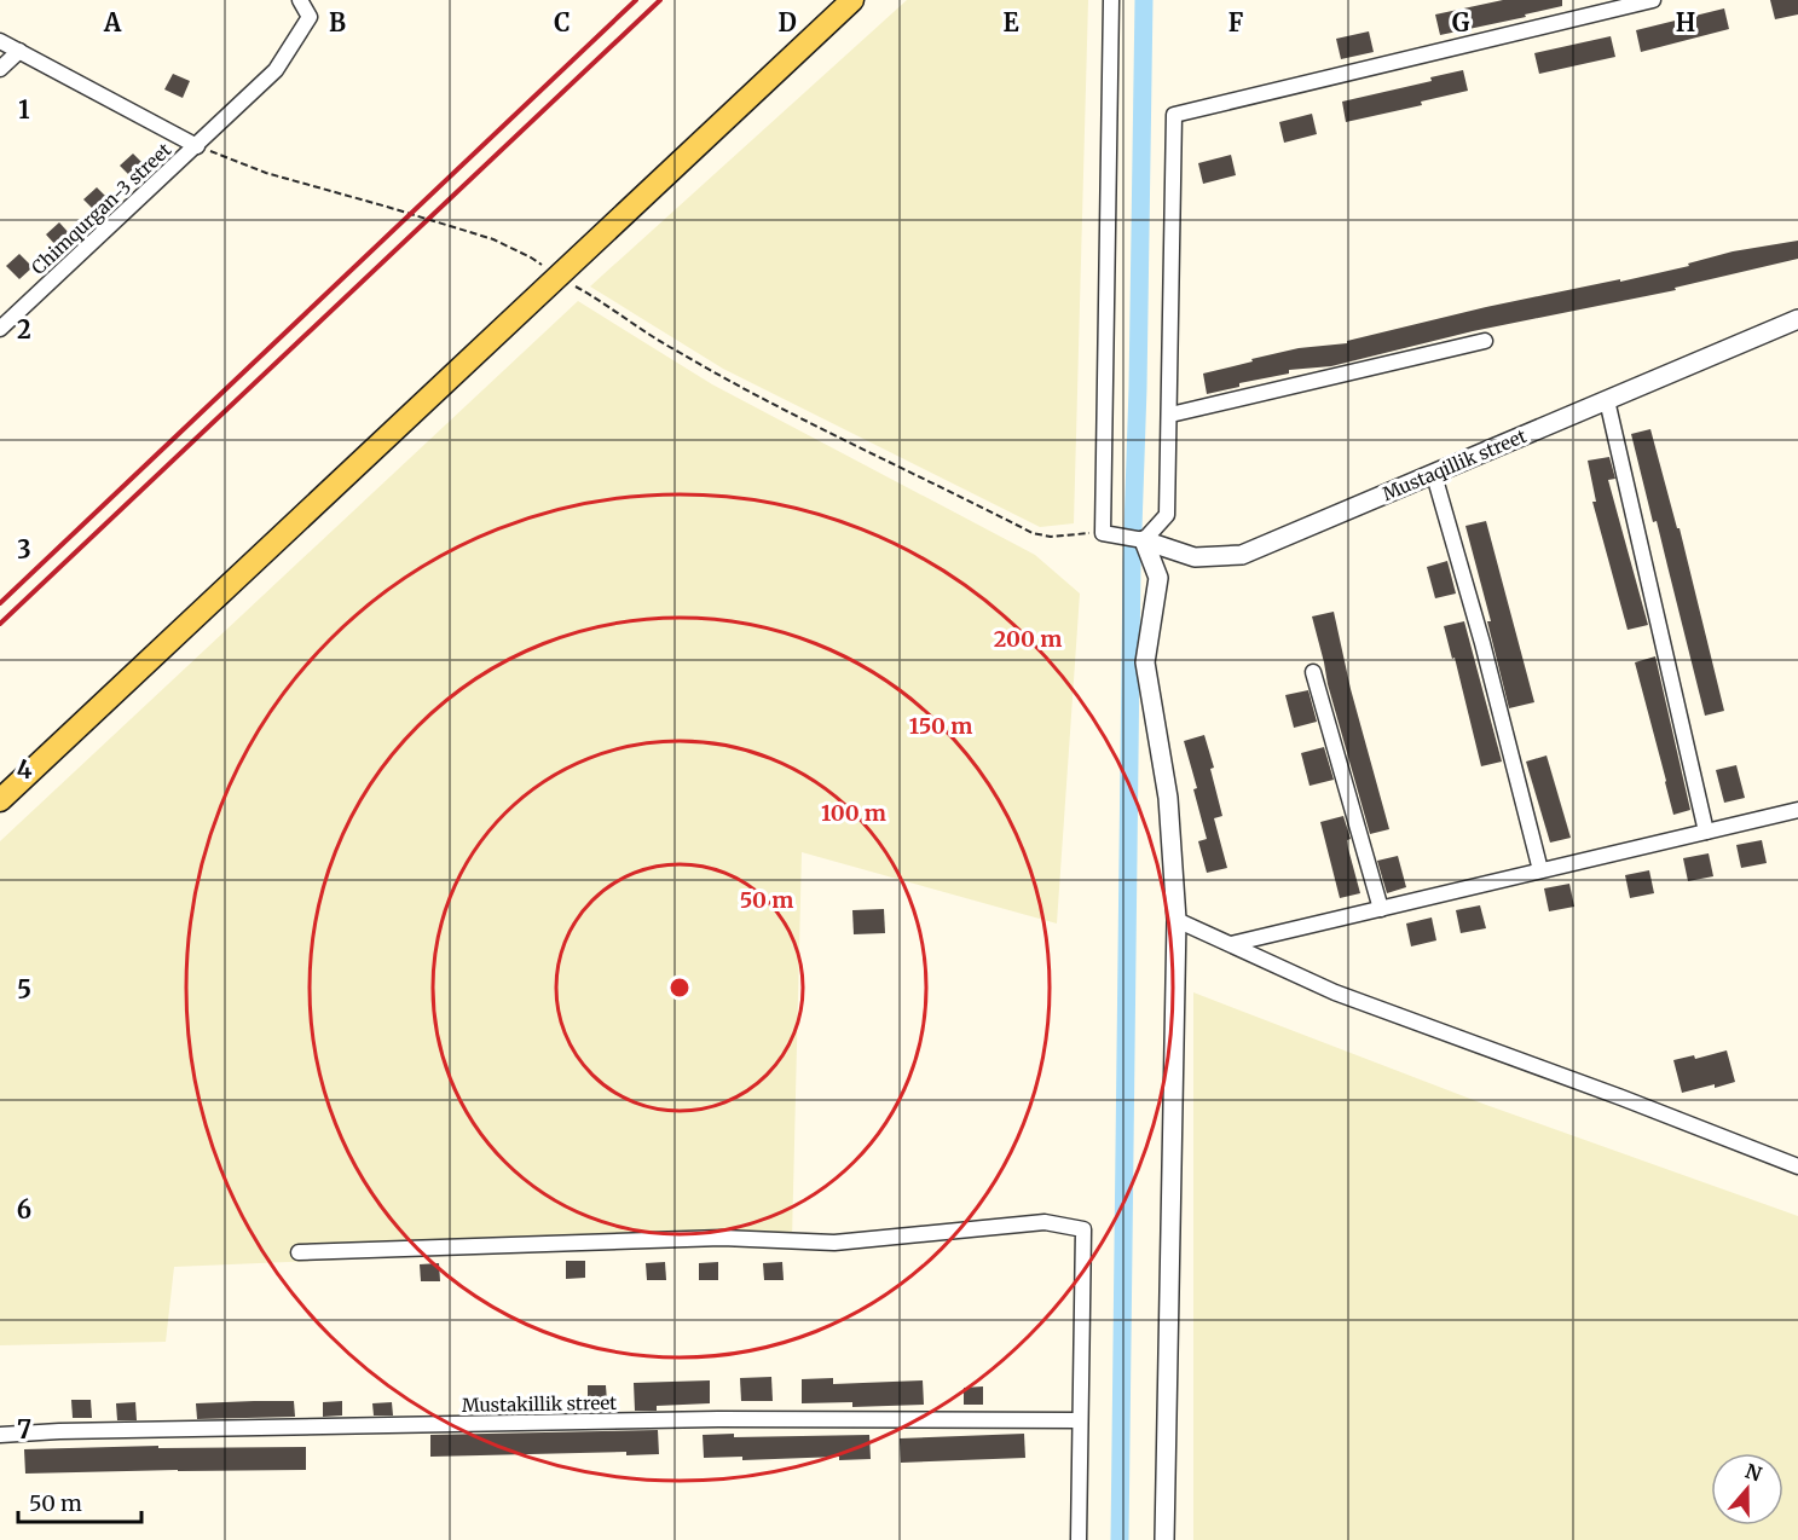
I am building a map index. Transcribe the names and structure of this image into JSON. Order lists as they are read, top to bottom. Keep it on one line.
{"streets":{"street":["Chimqurgan-3 street","Mustaqillik street","Mustakillik street"]},"scale_bar":"50 m","north":"top","grid":{"columns":["A","B","C","D","E","F","G","H"],"rows":["1","2","3","4","5","6","7"]},"rings":["200 m","150 m","100 m","50 m"]}
